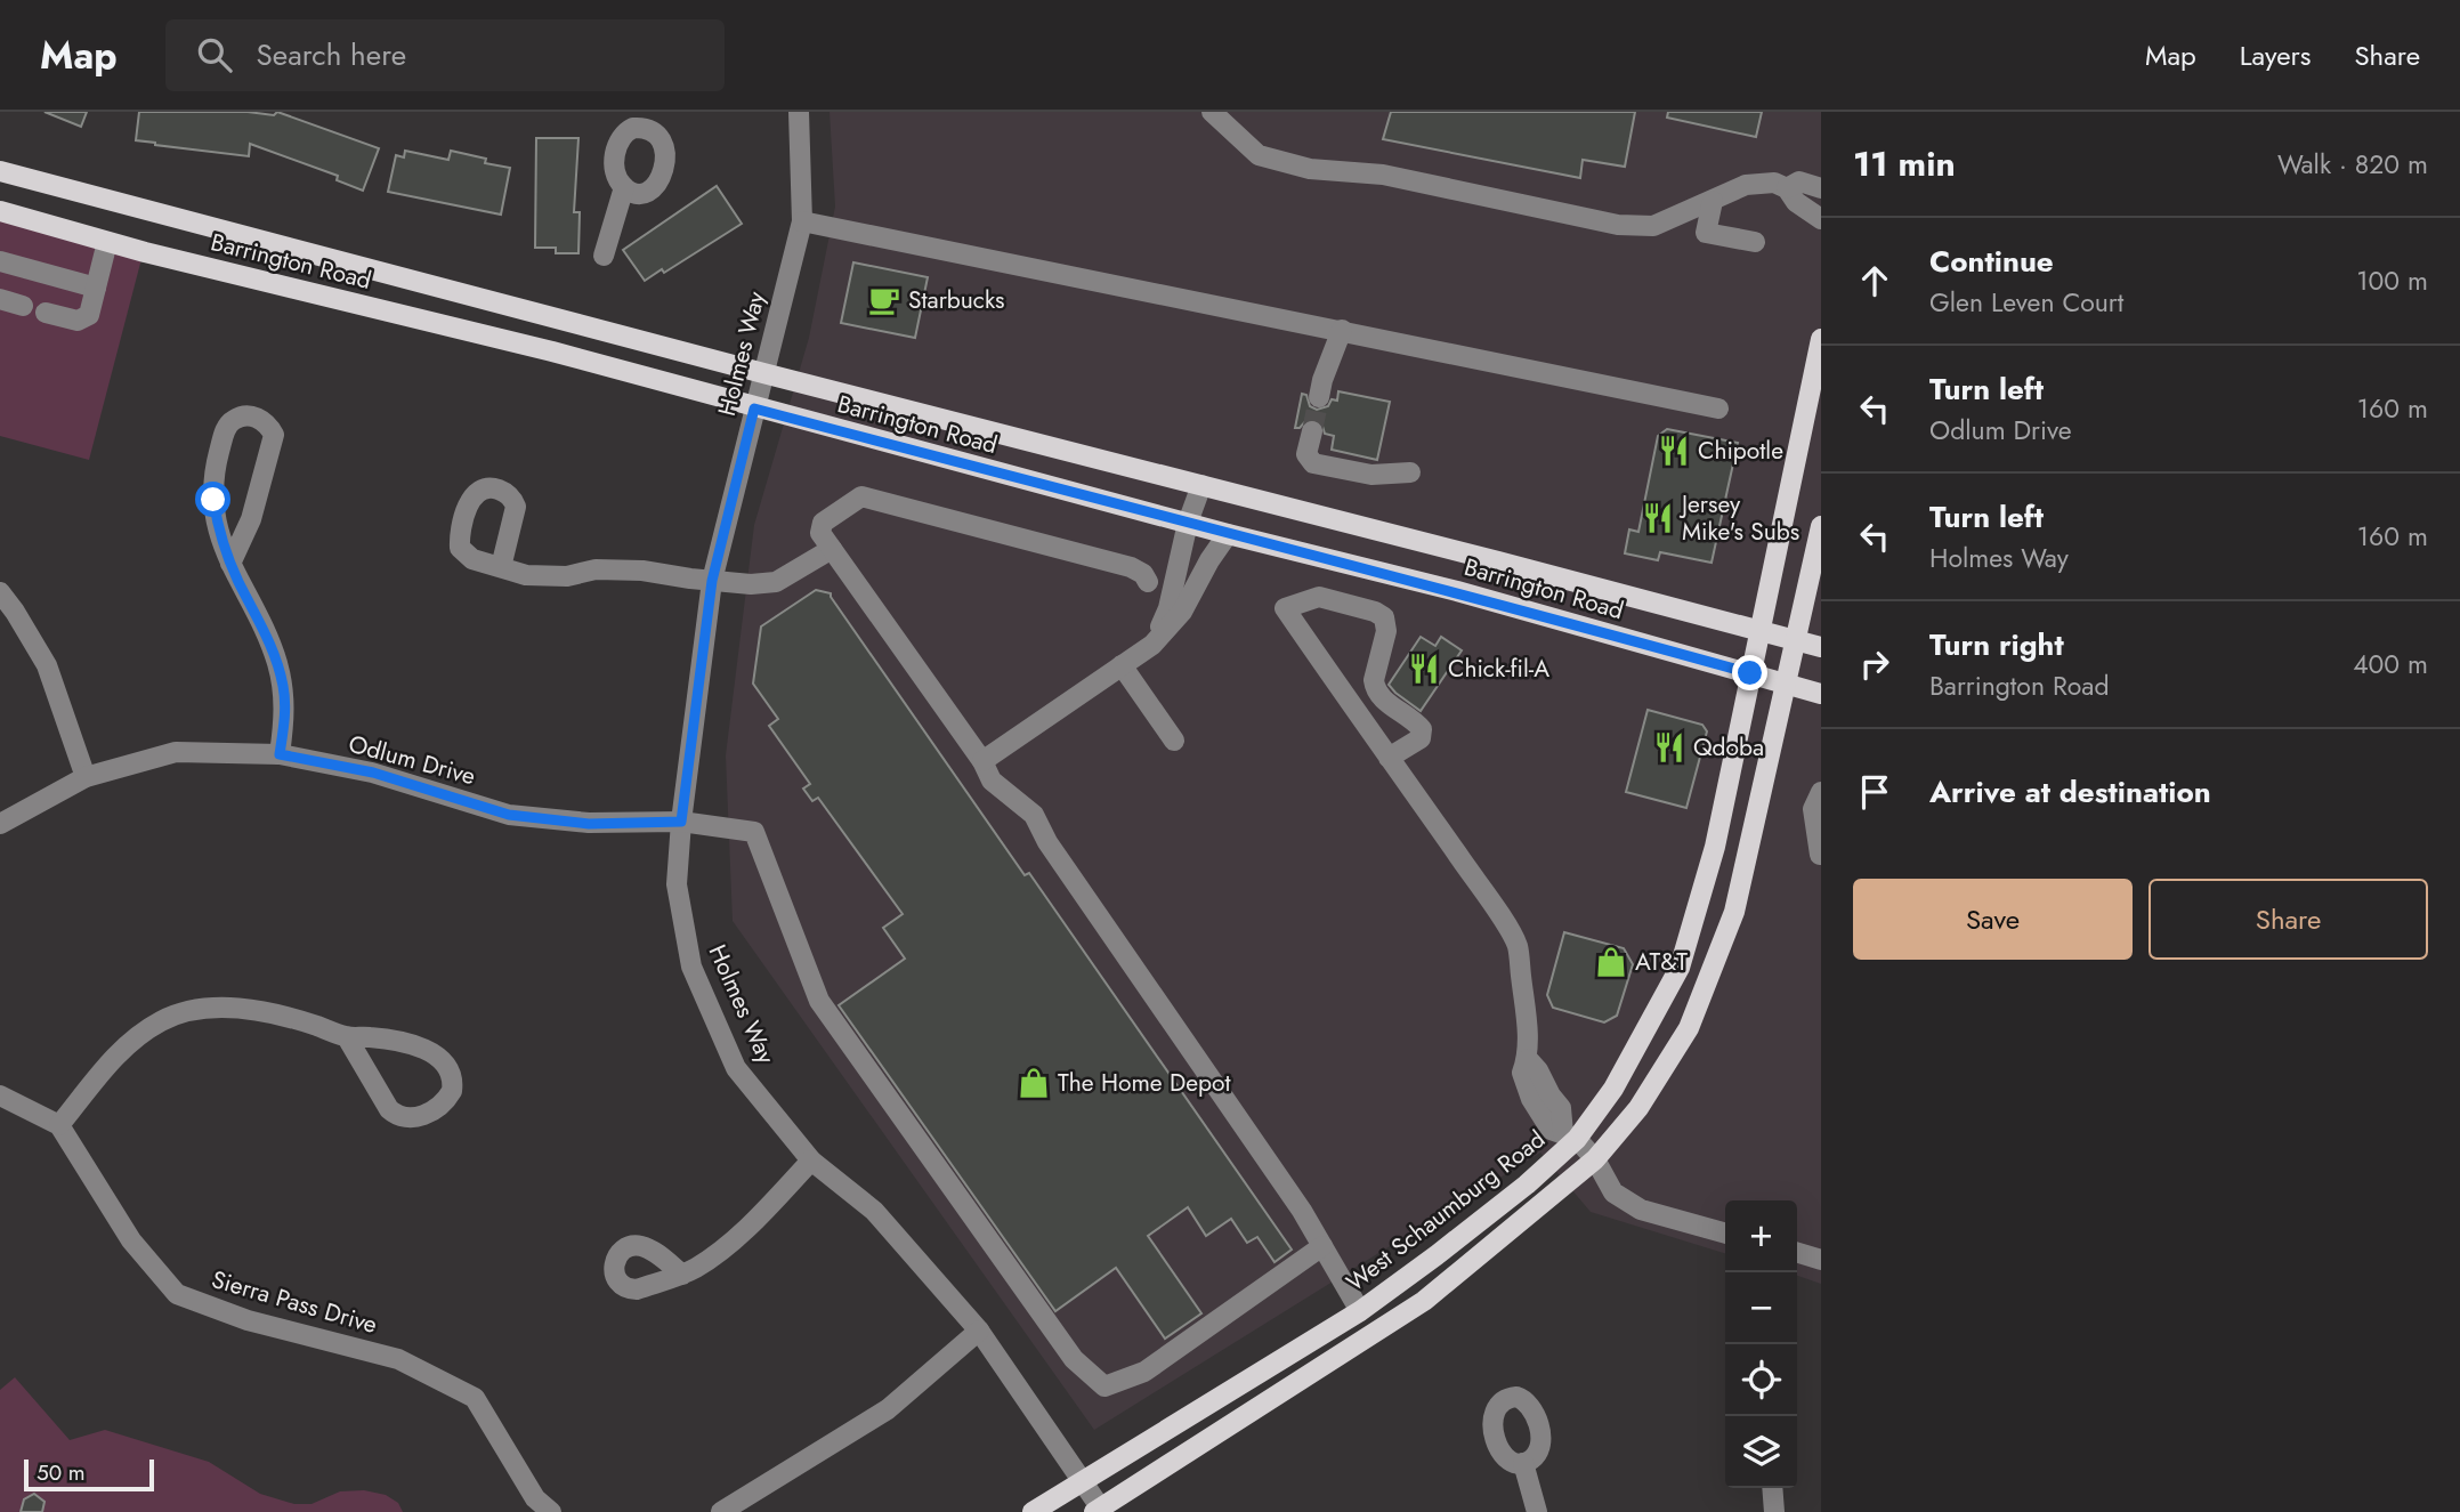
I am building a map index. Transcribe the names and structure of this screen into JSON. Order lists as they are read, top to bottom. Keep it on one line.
{"streets":{"main road":["Barrington Road","West Schaumburg Road"],"street":["Holmes Way","Odlum Drive","Sierra Pass Drive"]},"crossings":[["Barrington Road","Holmes Way"],["Barrington Road","West Schaumburg Road"],["Holmes Way","Odlum Drive"],["Holmes Way","West Schaumburg Road"]],"places":{"cafe":["Starbucks"],"restaurant":["Chipotle","Jersey Mike's Subs","Chick-fil-A","Qdoba"],"shop":["AT&T","The Home Depot"]},"scale_bar":"50 m","page":{"header":"Map","search":"Search here","nav":["Map","Layers","Share"],"heading":["11 min","Walk · 820 m"],"list":[["Continue","Glen Leven Court","100 m"],["Turn left","Odlum Drive","160 m"],["Turn left","Holmes Way","160 m"],["Turn right","Barrington Road","400 m"],"Arrive at destination"],"buttons":["Save","Share"],"map_buttons":["+","−"],"scale":"50 m"}}
